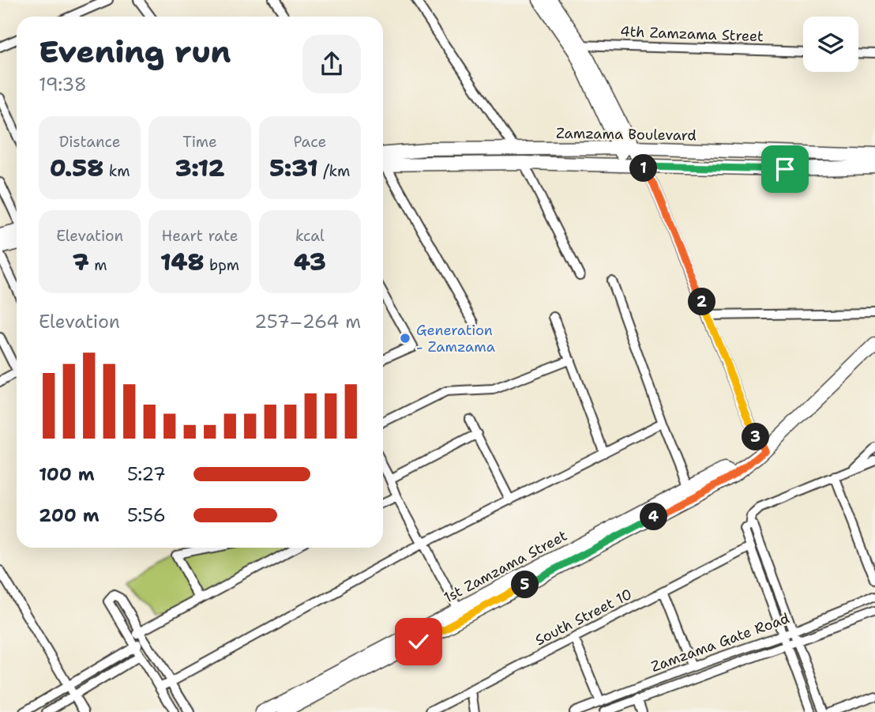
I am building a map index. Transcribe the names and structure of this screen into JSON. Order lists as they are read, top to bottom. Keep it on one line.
{"streets":{"main road":["Zamzama Boulevard","1st Zamzama Street"],"street":["4th Zamzama Street","South Street 10","Zamzama Gate Road"]},"places":["Generation - Zamzama"],"page":{"heading":["Evening run","19:38"],"stats":[["Distance","0.58 km"],["Time","3:12"],["Pace","5:31 /km"],["Elevation","7 m"],["Heart rate","148 bpm"],["kcal","43"]],"pins":["1","2","3","4","5"],"chart":["Elevation","257–264 m"],"list":[{"name":"100 m","note":"5:27"},{"name":"200 m","note":"5:56"}]}}
